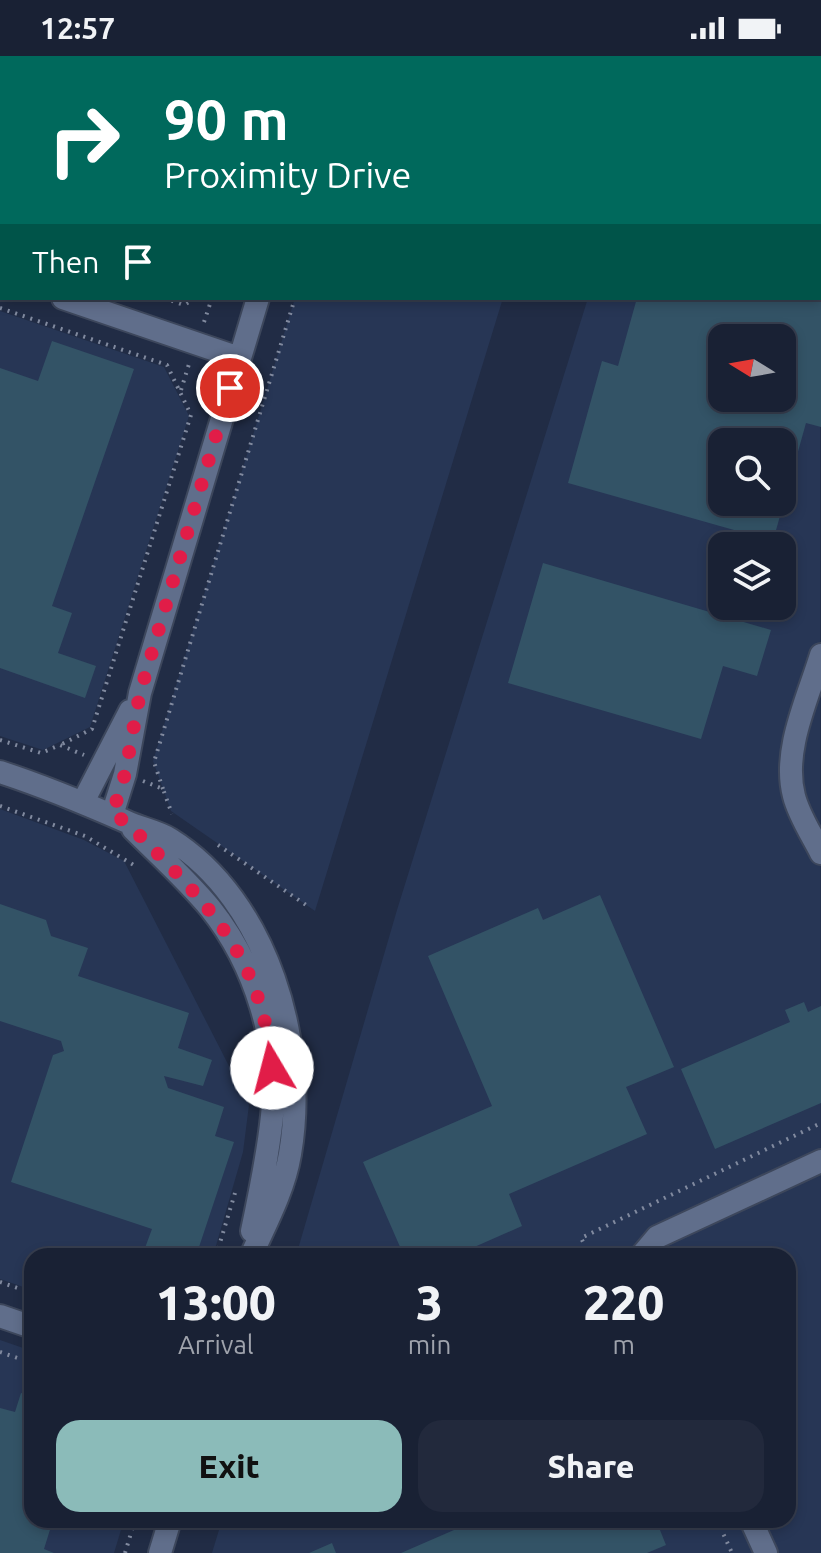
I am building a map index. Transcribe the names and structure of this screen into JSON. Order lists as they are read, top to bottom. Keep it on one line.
{"north":"left","page":{"status":"12:57","turn":["90 m","Proximity Drive"],"then":"Then","eta":["13:00","Arrival","3","min","220","m"],"buttons":["Exit","Share"]}}
